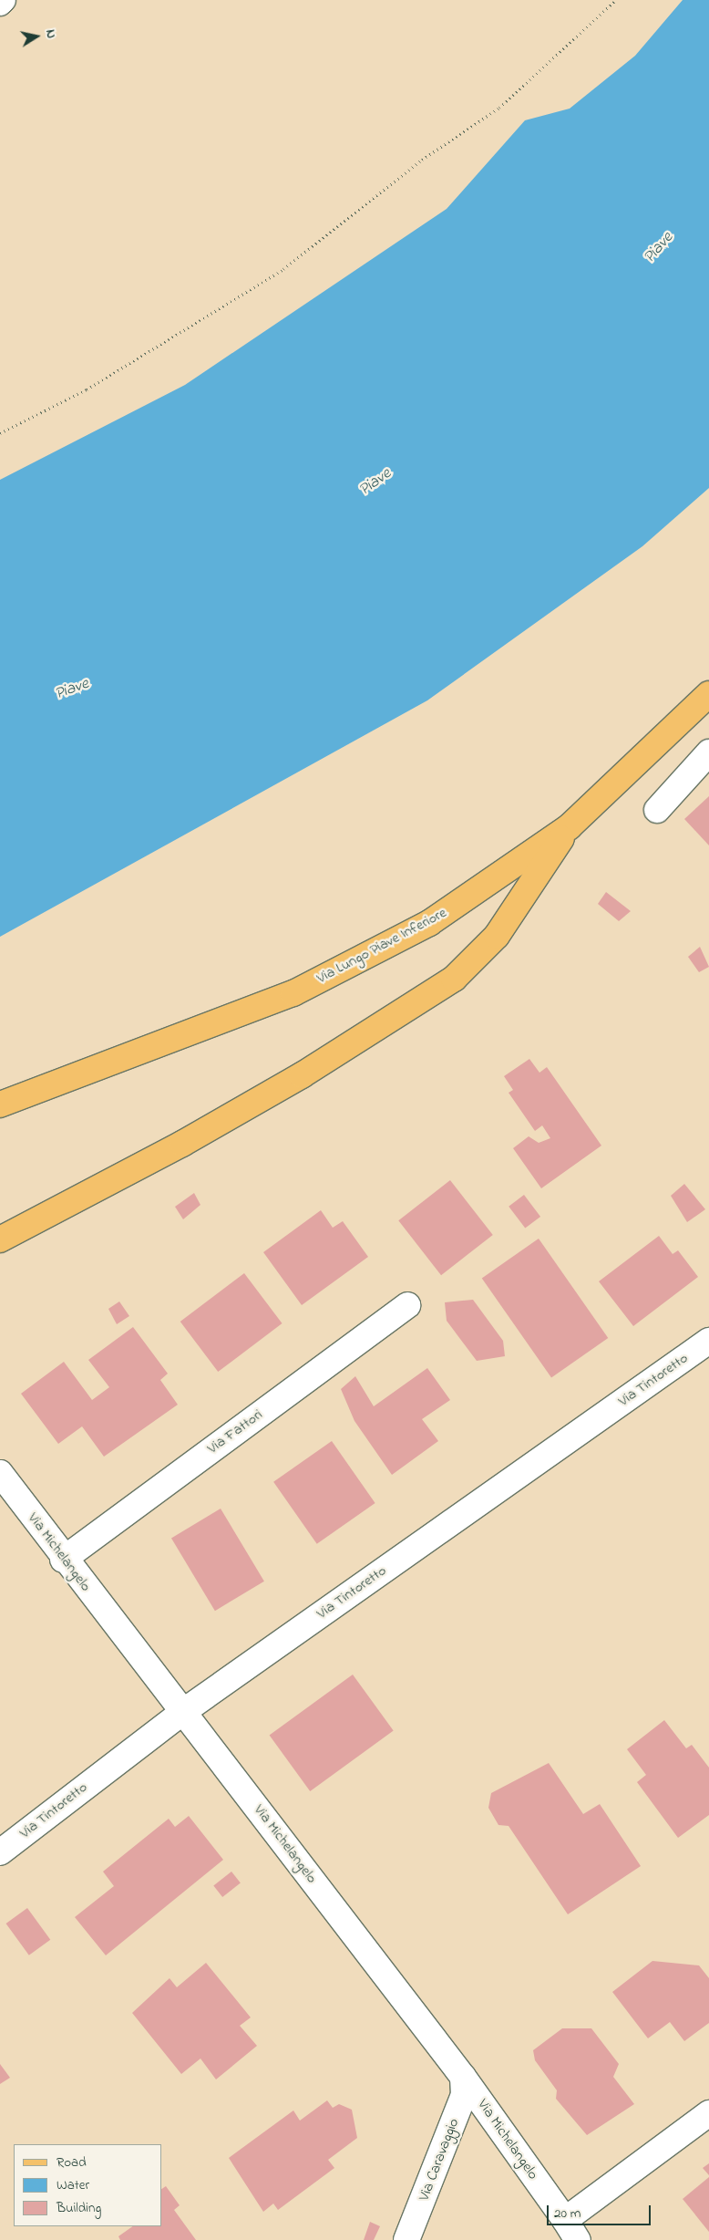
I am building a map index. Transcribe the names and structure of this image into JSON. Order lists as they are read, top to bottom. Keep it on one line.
{"streets":{"main road":["Via Lungo Piave Inferiore"],"street":["Via Tintoretto","Via Fattori","Via Michelangelo","Via Caravaggio"]},"crossings":[["Via Tintoretto","Via Michelangelo"],["Via Fattori","Via Michelangelo"],["Via Michelangelo","Via Caravaggio"]],"water":["Piave"],"legend":["Road","Water","Building"],"scale_bar":"20 m","north":"right"}
